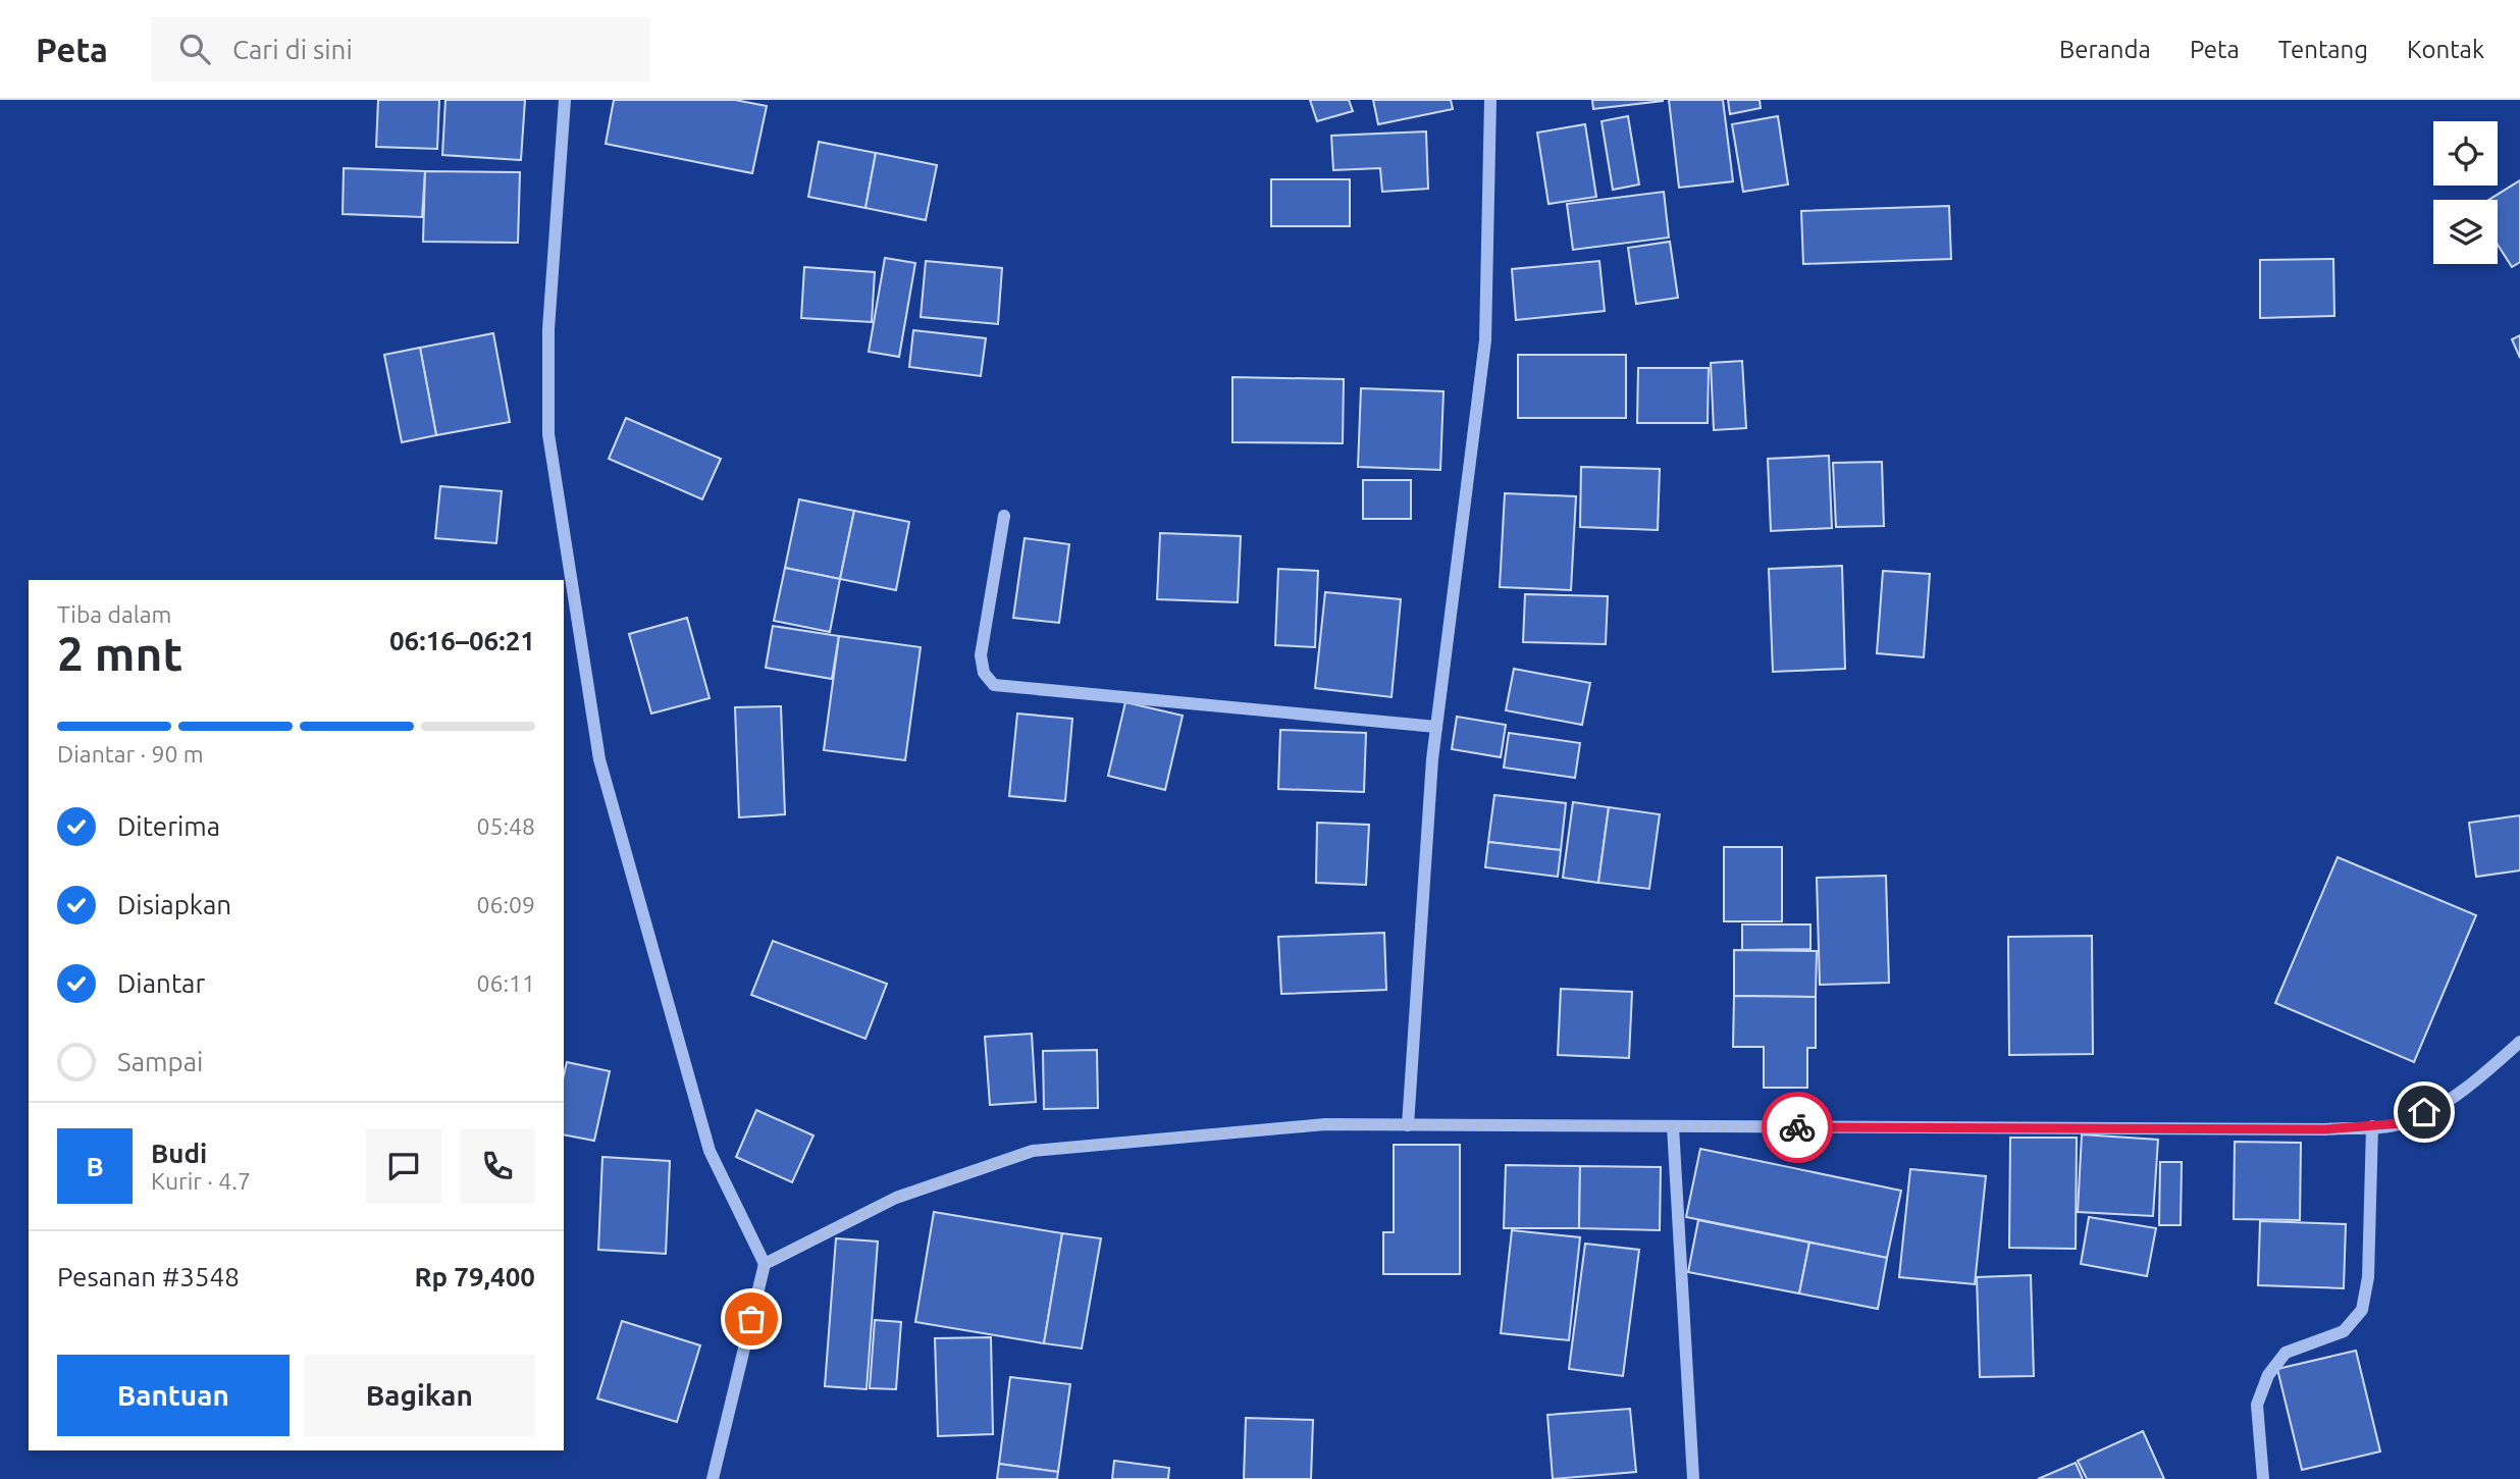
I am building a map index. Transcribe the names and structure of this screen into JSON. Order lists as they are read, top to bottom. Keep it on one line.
{"page":{"header":"Peta","search":"Cari di sini","nav":["Beranda","Peta","Tentang","Kontak"],"heading":["2 mnt","Tiba dalam","06:16–06:21"],"panel":["Budi","Kurir · 4.7","Pesanan #3548","Rp 79,400"],"bar":"Diantar · 90 m","list":[["Diterima","05:48"],["Disiapkan","06:09"],["Diantar","06:11"],"Sampai"],"round":"B","buttons":["Bantuan","Bagikan"]}}
